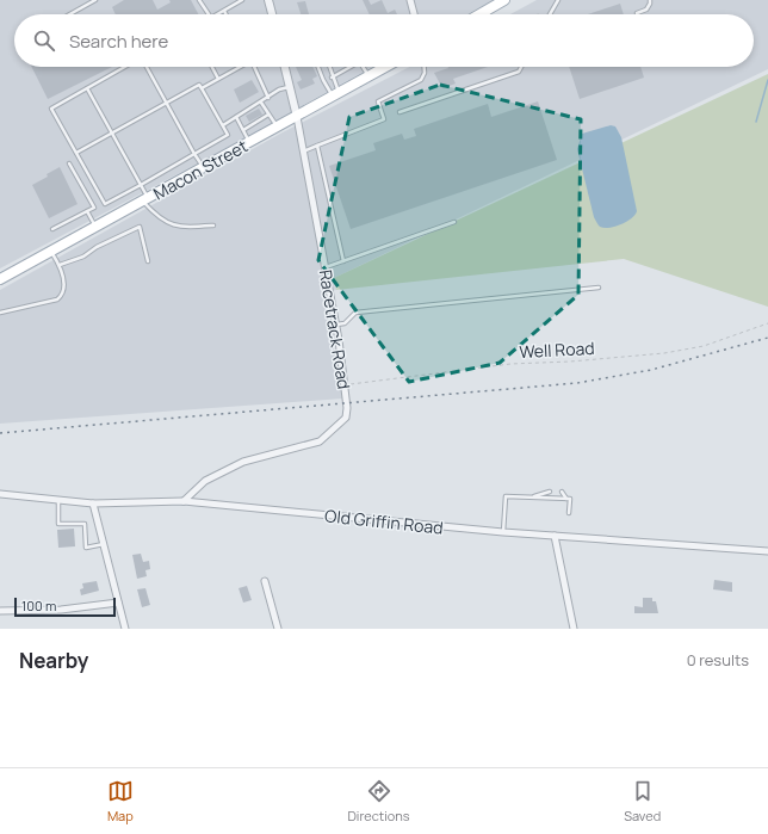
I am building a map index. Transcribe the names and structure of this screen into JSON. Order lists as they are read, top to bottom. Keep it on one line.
{"streets":{"main road":["Macon Street"],"street":["Racetrack Road","Old Griffin Road"],"path":["Well Road"]},"crossings":[["Macon Street","Racetrack Road"],["Racetrack Road","Well Road"],["Racetrack Road","Old Griffin Road"]],"scale_bar":"100 m","page":{"search":"Search here","scale":"100 m","heading":["Nearby","0 results"],"nav":["Map","Directions","Saved"]}}
